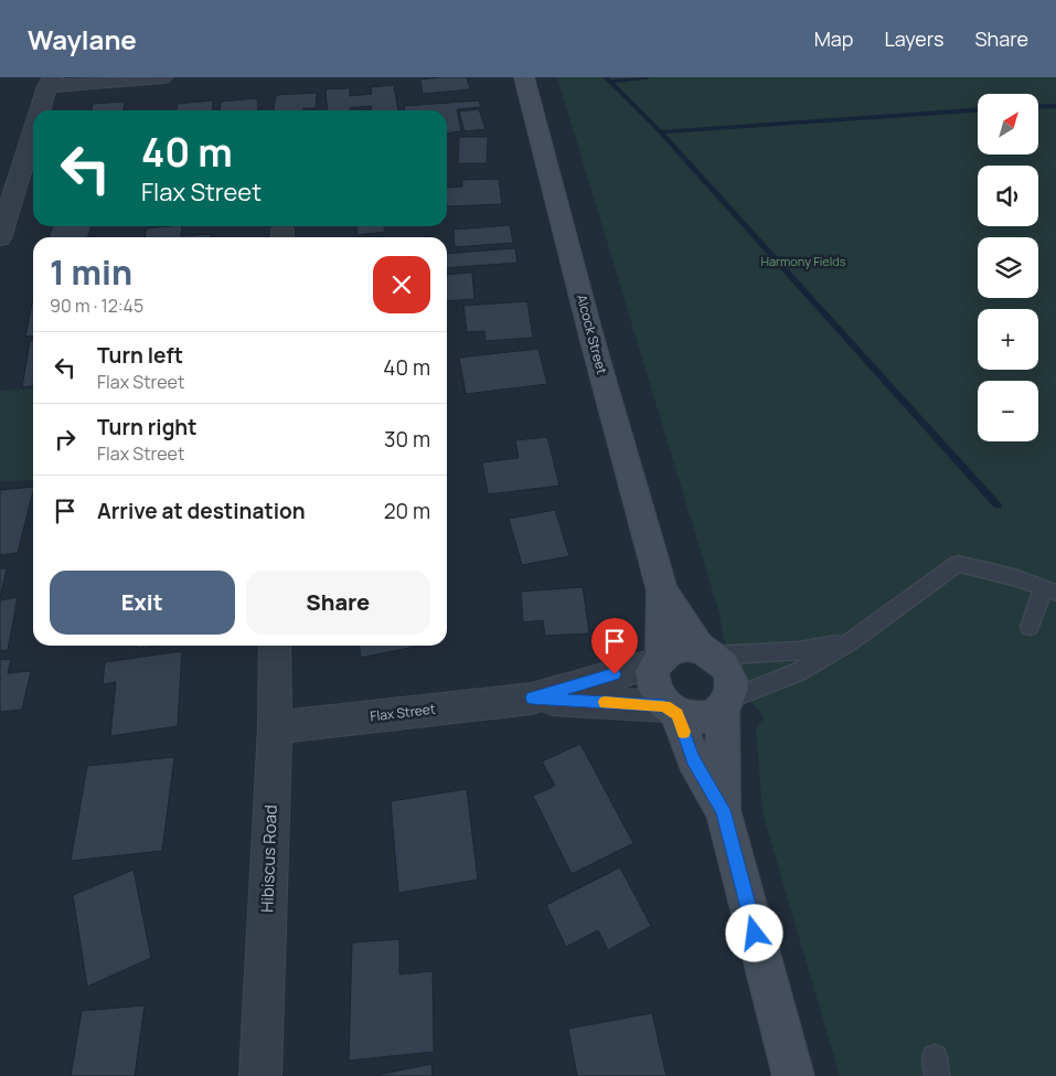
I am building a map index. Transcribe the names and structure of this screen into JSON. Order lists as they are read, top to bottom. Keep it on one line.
{"streets":{"main road":["Alcock Street"],"street":["Flax Street","Hibiscus Road"]},"crossings":[["Alcock Street","Flax Street"],["Flax Street","Hibiscus Road"]],"parks":["Harmony Fields"],"north":"top right","page":{"header":"Waylane","nav":["Map","Layers","Share"],"map_buttons":["+","−"],"turn":["40 m","Flax Street"],"heading":["1 min","90 m · 12:45"],"list":[{"name":"Turn left","note":"Flax Street","value":"40 m"},{"name":"Turn right","note":"Flax Street","value":"30 m"},{"name":"Arrive at destination","value":"20 m"}],"buttons":["Exit","Share"]}}
